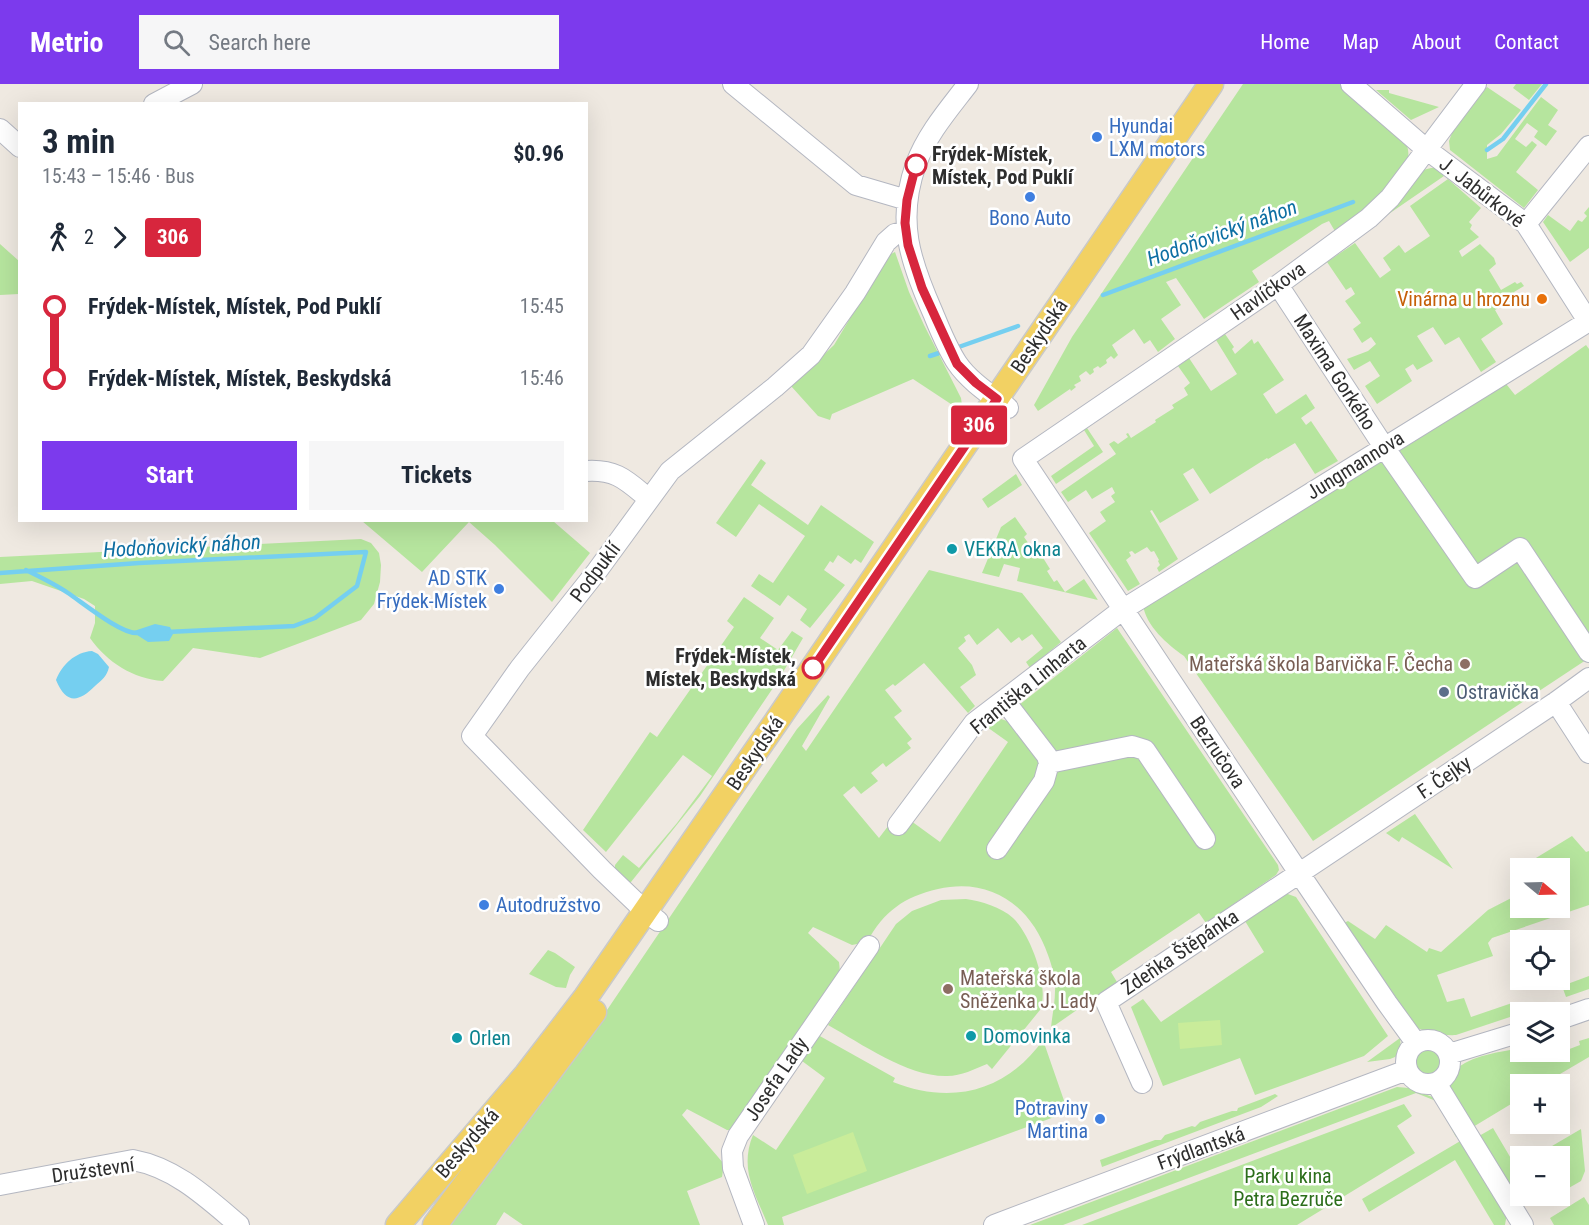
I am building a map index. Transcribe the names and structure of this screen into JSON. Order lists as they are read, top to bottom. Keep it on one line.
{"streets":{"main road":["Beskydská"],"street":["J. Jabůrkové","Havlíčkova","Maxima Gorkého","Jungmannova","Podpuklí","Františka Linharta","Bezručova","F. Čejky","Zdeňka Štěpánka","Josefa Lady","Frýdlantská","Družstevní"]},"crossings":[["J. Jabůrkové","Havlíčkova"],["J. Jabůrkové","Jungmannova"],["Havlíčkova","Maxima Gorkého"],["Havlíčkova","Bezručova"],["Beskydská","Podpuklí"],["Maxima Gorkého","Jungmannova"],["Jungmannova","Františka Linharta"],["Jungmannova","Bezručova"],["Františka Linharta","Bezručova"],["Bezručova","F. Čejky"],["Bezručova","Zdeňka Štěpánka"],["Bezručova","Frýdlantská"],["F. Čejky","Zdeňka Štěpánka"]],"water":["Hodoňovický náhon"],"parks":["Park u kina Petra Bezruče"],"places":["Hyundai LXM motors","Frýdek-Místek, Místek, Pod Puklí","Bono Auto","Vinárna u hroznu","VEKRA okna","AD STK Frýdek-Místek","Mateřská škola Barvička F. Čecha","Frýdek-Místek, Místek, Beskydská","Ostravička","Autodružstvo","Mateřská škola Sněženka J. Lady","Domovinka","Orlen","Potraviny Martina"],"lines":["bus line 306"],"north":"right","page":{"header":"Metrio","search":"Search here","nav":["Home","Map","About","Contact"],"on_map":"306","heading":["3 min","15:43 – 15:46 · Bus","$0.96"],"legs":["2","306"],"list":[{"name":"Frýdek-Místek, Místek, Pod Puklí","value":"15:45"},{"name":"Frýdek-Místek, Místek, Beskydská","value":"15:46"}],"buttons":["Start","Tickets"],"map_buttons":["+","−"]}}
